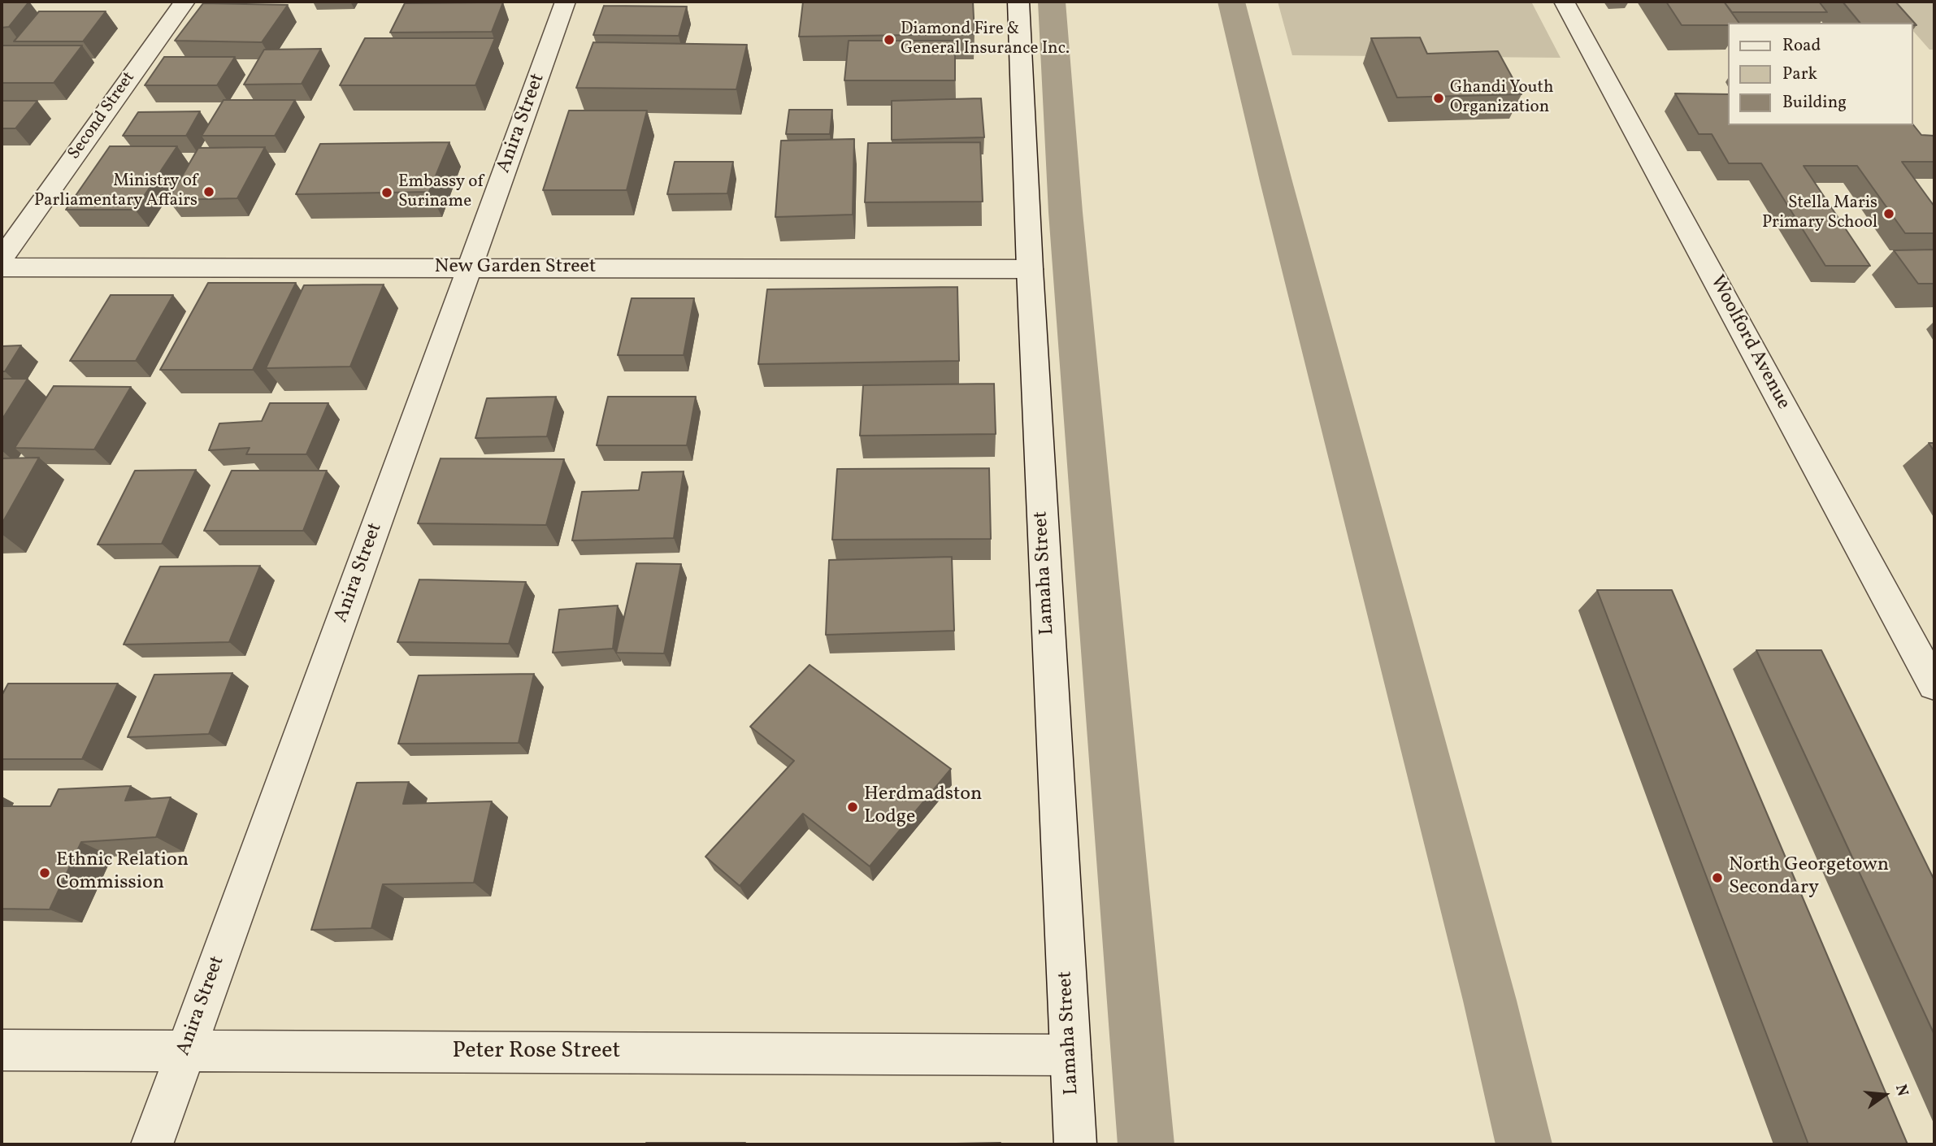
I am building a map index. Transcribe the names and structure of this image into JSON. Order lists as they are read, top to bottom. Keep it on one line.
{"streets":{"street":["Second Street","Anira Street","New Garden Street","Woolford Avenue","Lamaha Street","Peter Rose Street"]},"crossings":[["Anira Street","New Garden Street"],["Anira Street","Peter Rose Street"],["New Garden Street","Lamaha Street"],["Lamaha Street","Peter Rose Street"]],"places":["Diamond Fire & General Insurance Inc.","Ghandi Youth Organization","Ministry of Parliamentary Affairs","Embassy of Suriname","Stella Maris Primary School","Herdmadston Lodge","Ethnic Relation Commission","North Georgetown Secondary"],"legend":["Road","Park","Building"],"north":"right"}
